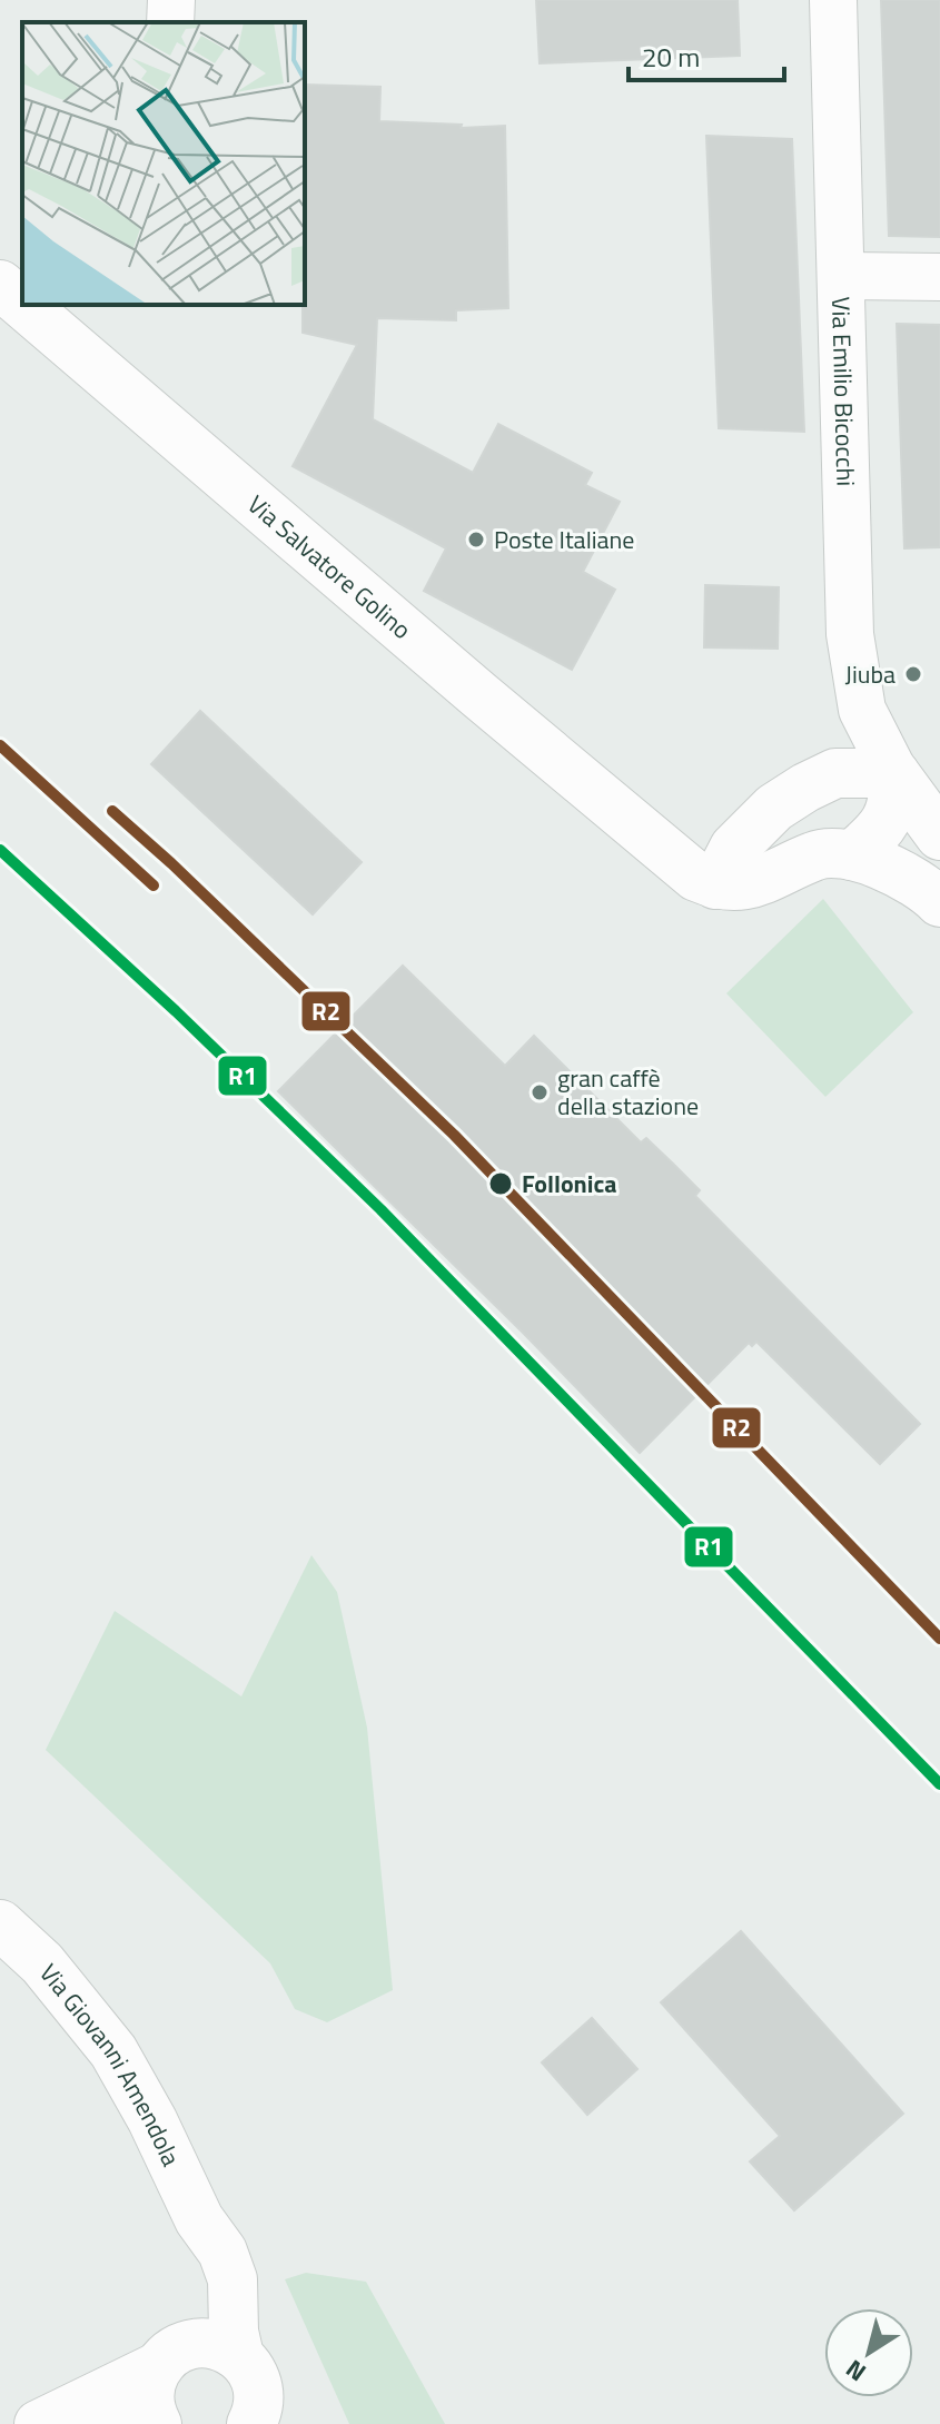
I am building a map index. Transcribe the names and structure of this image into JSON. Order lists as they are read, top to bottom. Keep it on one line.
{"streets":{"street":["Via Emilio Bicocchi","Via Salvatore Golino","Via Giovanni Amendola"]},"places":["Poste Italiane","Jiuba","gran caffè della stazione","Follonica"],"lines":["transit line R2","transit line R1"],"scale_bar":"20 m","north":"bottom left"}
